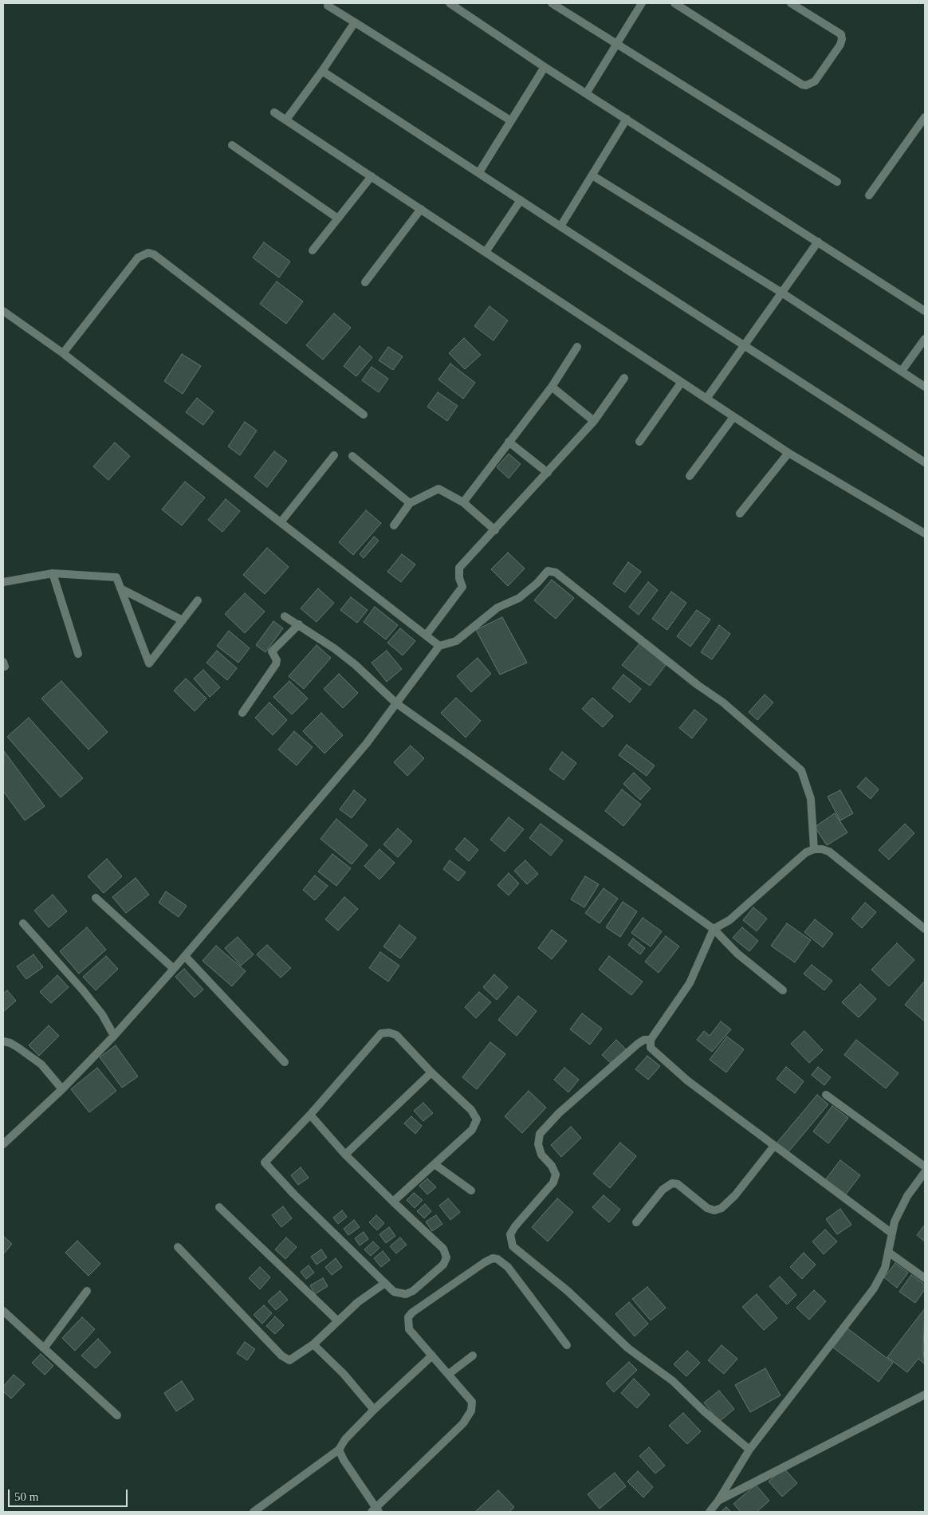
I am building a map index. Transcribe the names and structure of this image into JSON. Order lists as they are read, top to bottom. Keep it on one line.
{"scale_bar":"50 m"}
